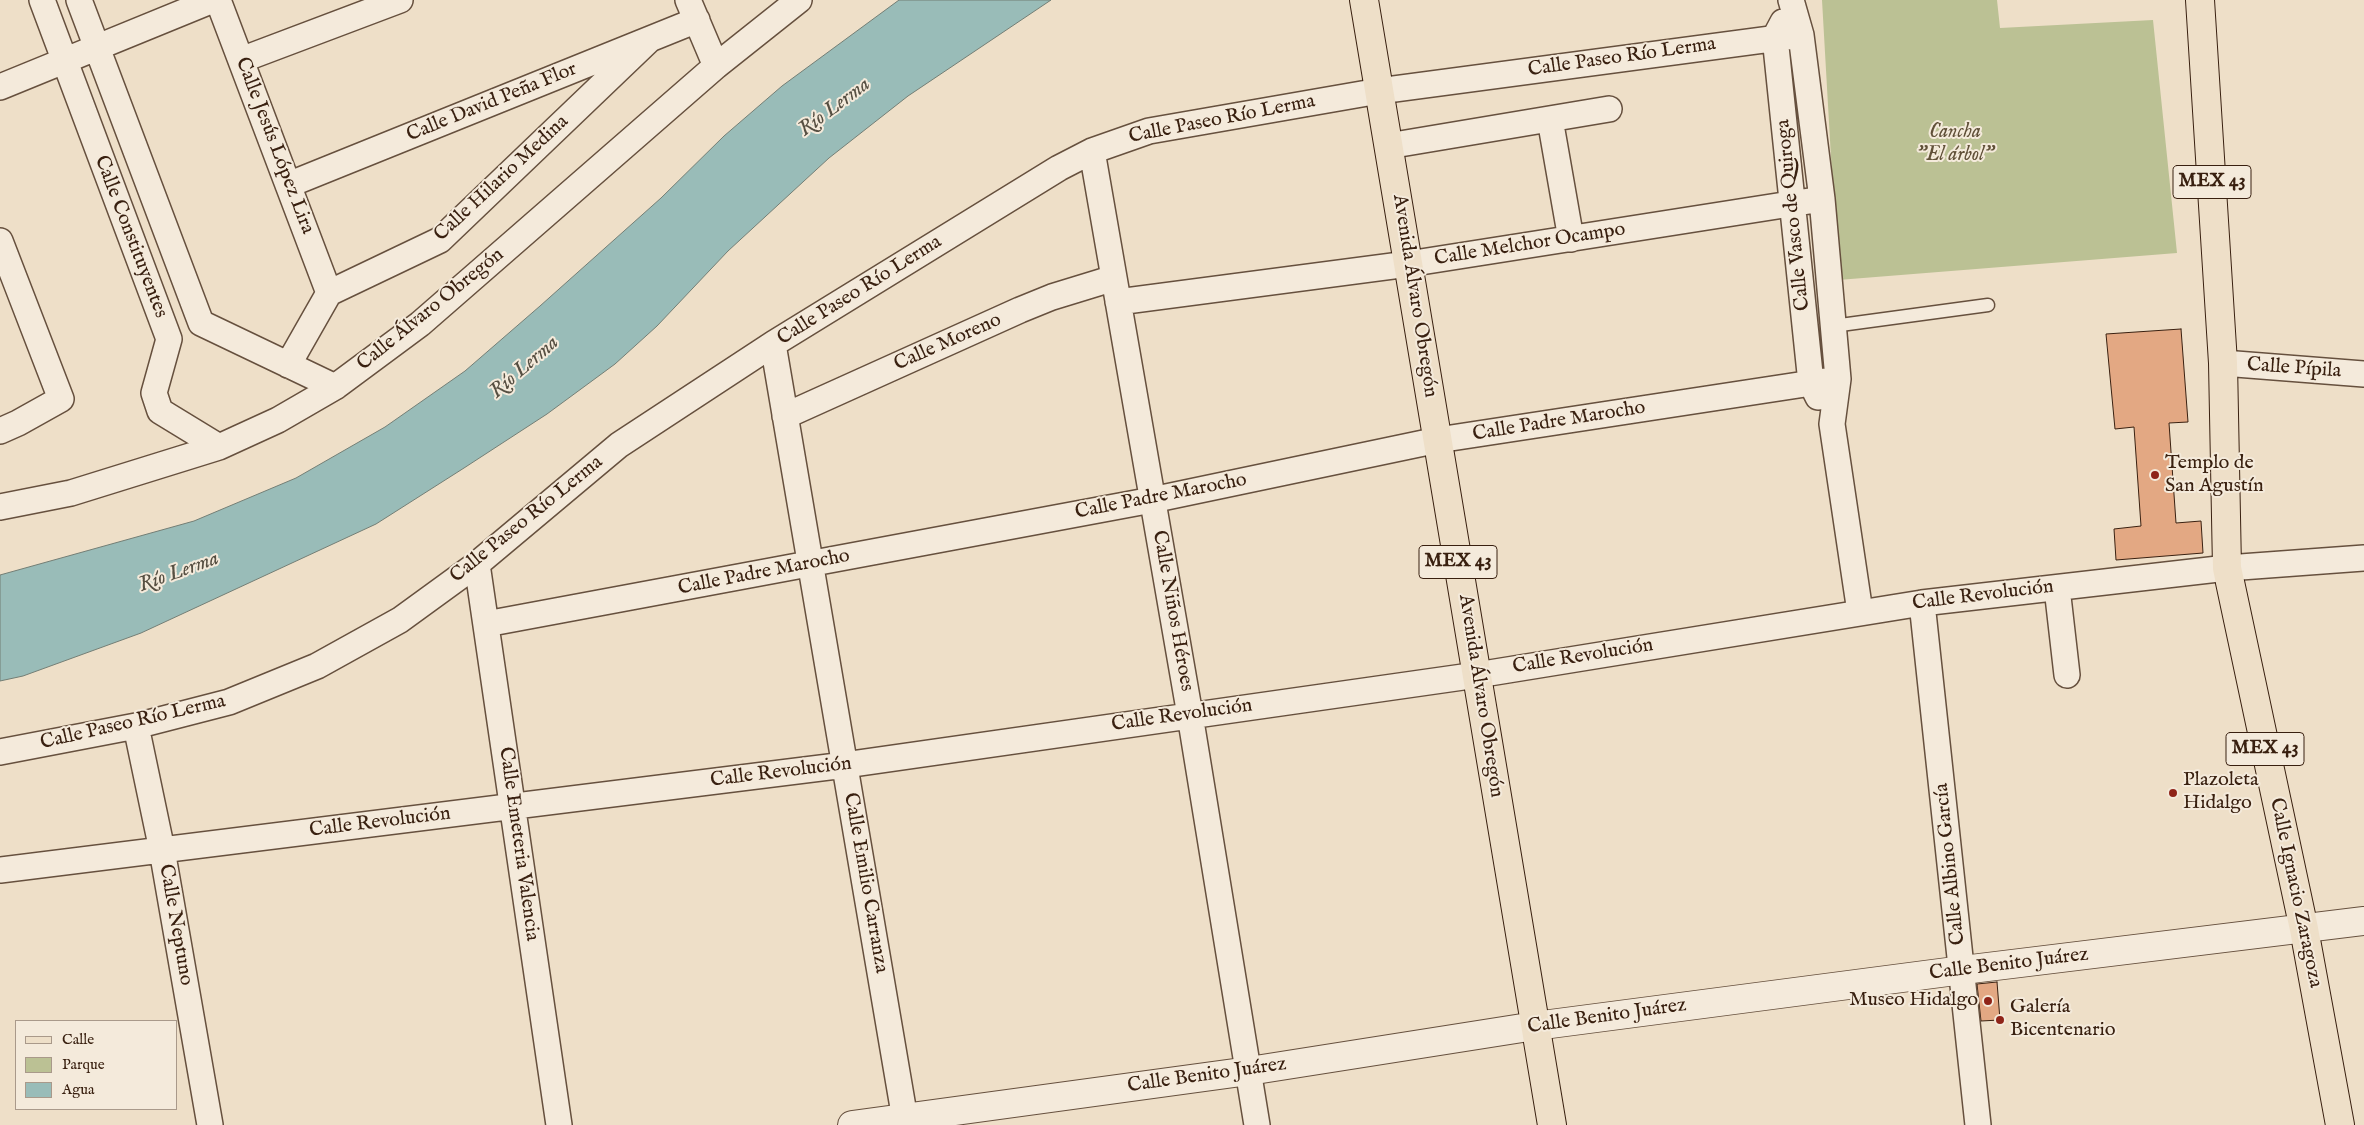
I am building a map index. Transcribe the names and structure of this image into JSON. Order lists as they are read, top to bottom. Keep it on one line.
{"streets":{"main road":["MEX 43","Avenida Álvaro Obregón","Calle Ignacio Zaragoza"],"street":["Calle Paseo Río Lerma","Calle David Peña Flor","Calle Jesús López Lira","Calle Hilario Medina","Calle Vasco de Quiroga","Calle Constituyentes","Calle Melchor Ocampo","Calle Álvaro Obregón","Calle Moreno","Calle Pípila","Calle Padre Marocho","Calle Revolución","Calle Niños Héroes","Calle Emeteria Valencia","Calle Albino García","Calle Emilio Carranza","Calle Neptuno","Calle Benito Juárez"]},"crossings":[["Calle Paseo Río Lerma","Calle Vasco de Quiroga"],["Calle Paseo Río Lerma","Avenida Álvaro Obregón"],["Calle Paseo Río Lerma","Calle Niños Héroes"],["Calle Paseo Río Lerma","Calle Emeteria Valencia"],["Calle Paseo Río Lerma","Calle Emilio Carranza"],["Calle Paseo Río Lerma","Calle Neptuno"],["Calle David Peña Flor","Calle Jesús López Lira"],["Calle David Peña Flor","Calle Hilario Medina"],["Calle Jesús López Lira","Calle Hilario Medina"],["MEX 43","Calle Pípila"],["MEX 43","Calle Ignacio Zaragoza"],["Calle Vasco de Quiroga","Calle Melchor Ocampo"],["Calle Vasco de Quiroga","Calle Padre Marocho"],["Calle Vasco de Quiroga","Calle Revolución"],["Calle Constituyentes","Calle Álvaro Obregón"],["Calle Melchor Ocampo","Avenida Álvaro Obregón"],["Calle Melchor Ocampo","Calle Moreno"],["Calle Melchor Ocampo","Calle Niños Héroes"],["Avenida Álvaro Obregón","Calle Padre Marocho"],["Avenida Álvaro Obregón","Calle Revolución"],["Avenida Álvaro Obregón","Calle Benito Juárez"],["Calle Moreno","Calle Niños Héroes"],["Calle Moreno","Calle Emilio Carranza"],["Calle Pípila","Calle Ignacio Zaragoza"],["Calle Padre Marocho","Calle Niños Héroes"],["Calle Padre Marocho","Calle Emeteria Valencia"],["Calle Padre Marocho","Calle Emilio Carranza"],["Calle Revolución","Calle Niños Héroes"],["Calle Revolución","Calle Emeteria Valencia"],["Calle Revolución","Calle Albino García"],["Calle Revolución","Calle Emilio Carranza"],["Calle Revolución","Calle Ignacio Zaragoza"],["Calle Revolución","Calle Neptuno"],["Calle Niños Héroes","Calle Benito Juárez"],["Calle Albino García","Calle Benito Juárez"],["Calle Emilio Carranza","Calle Benito Juárez"],["Calle Ignacio Zaragoza","Calle Benito Juárez"]],"water":["Río Lerma"],"parks":["Cancha \"El árbol\""],"places":["Templo de San Agustín","Plazoleta Hidalgo","Museo Hidalgo","Galería Bicentenario"],"legend":["Calle","Parque","Agua"]}
